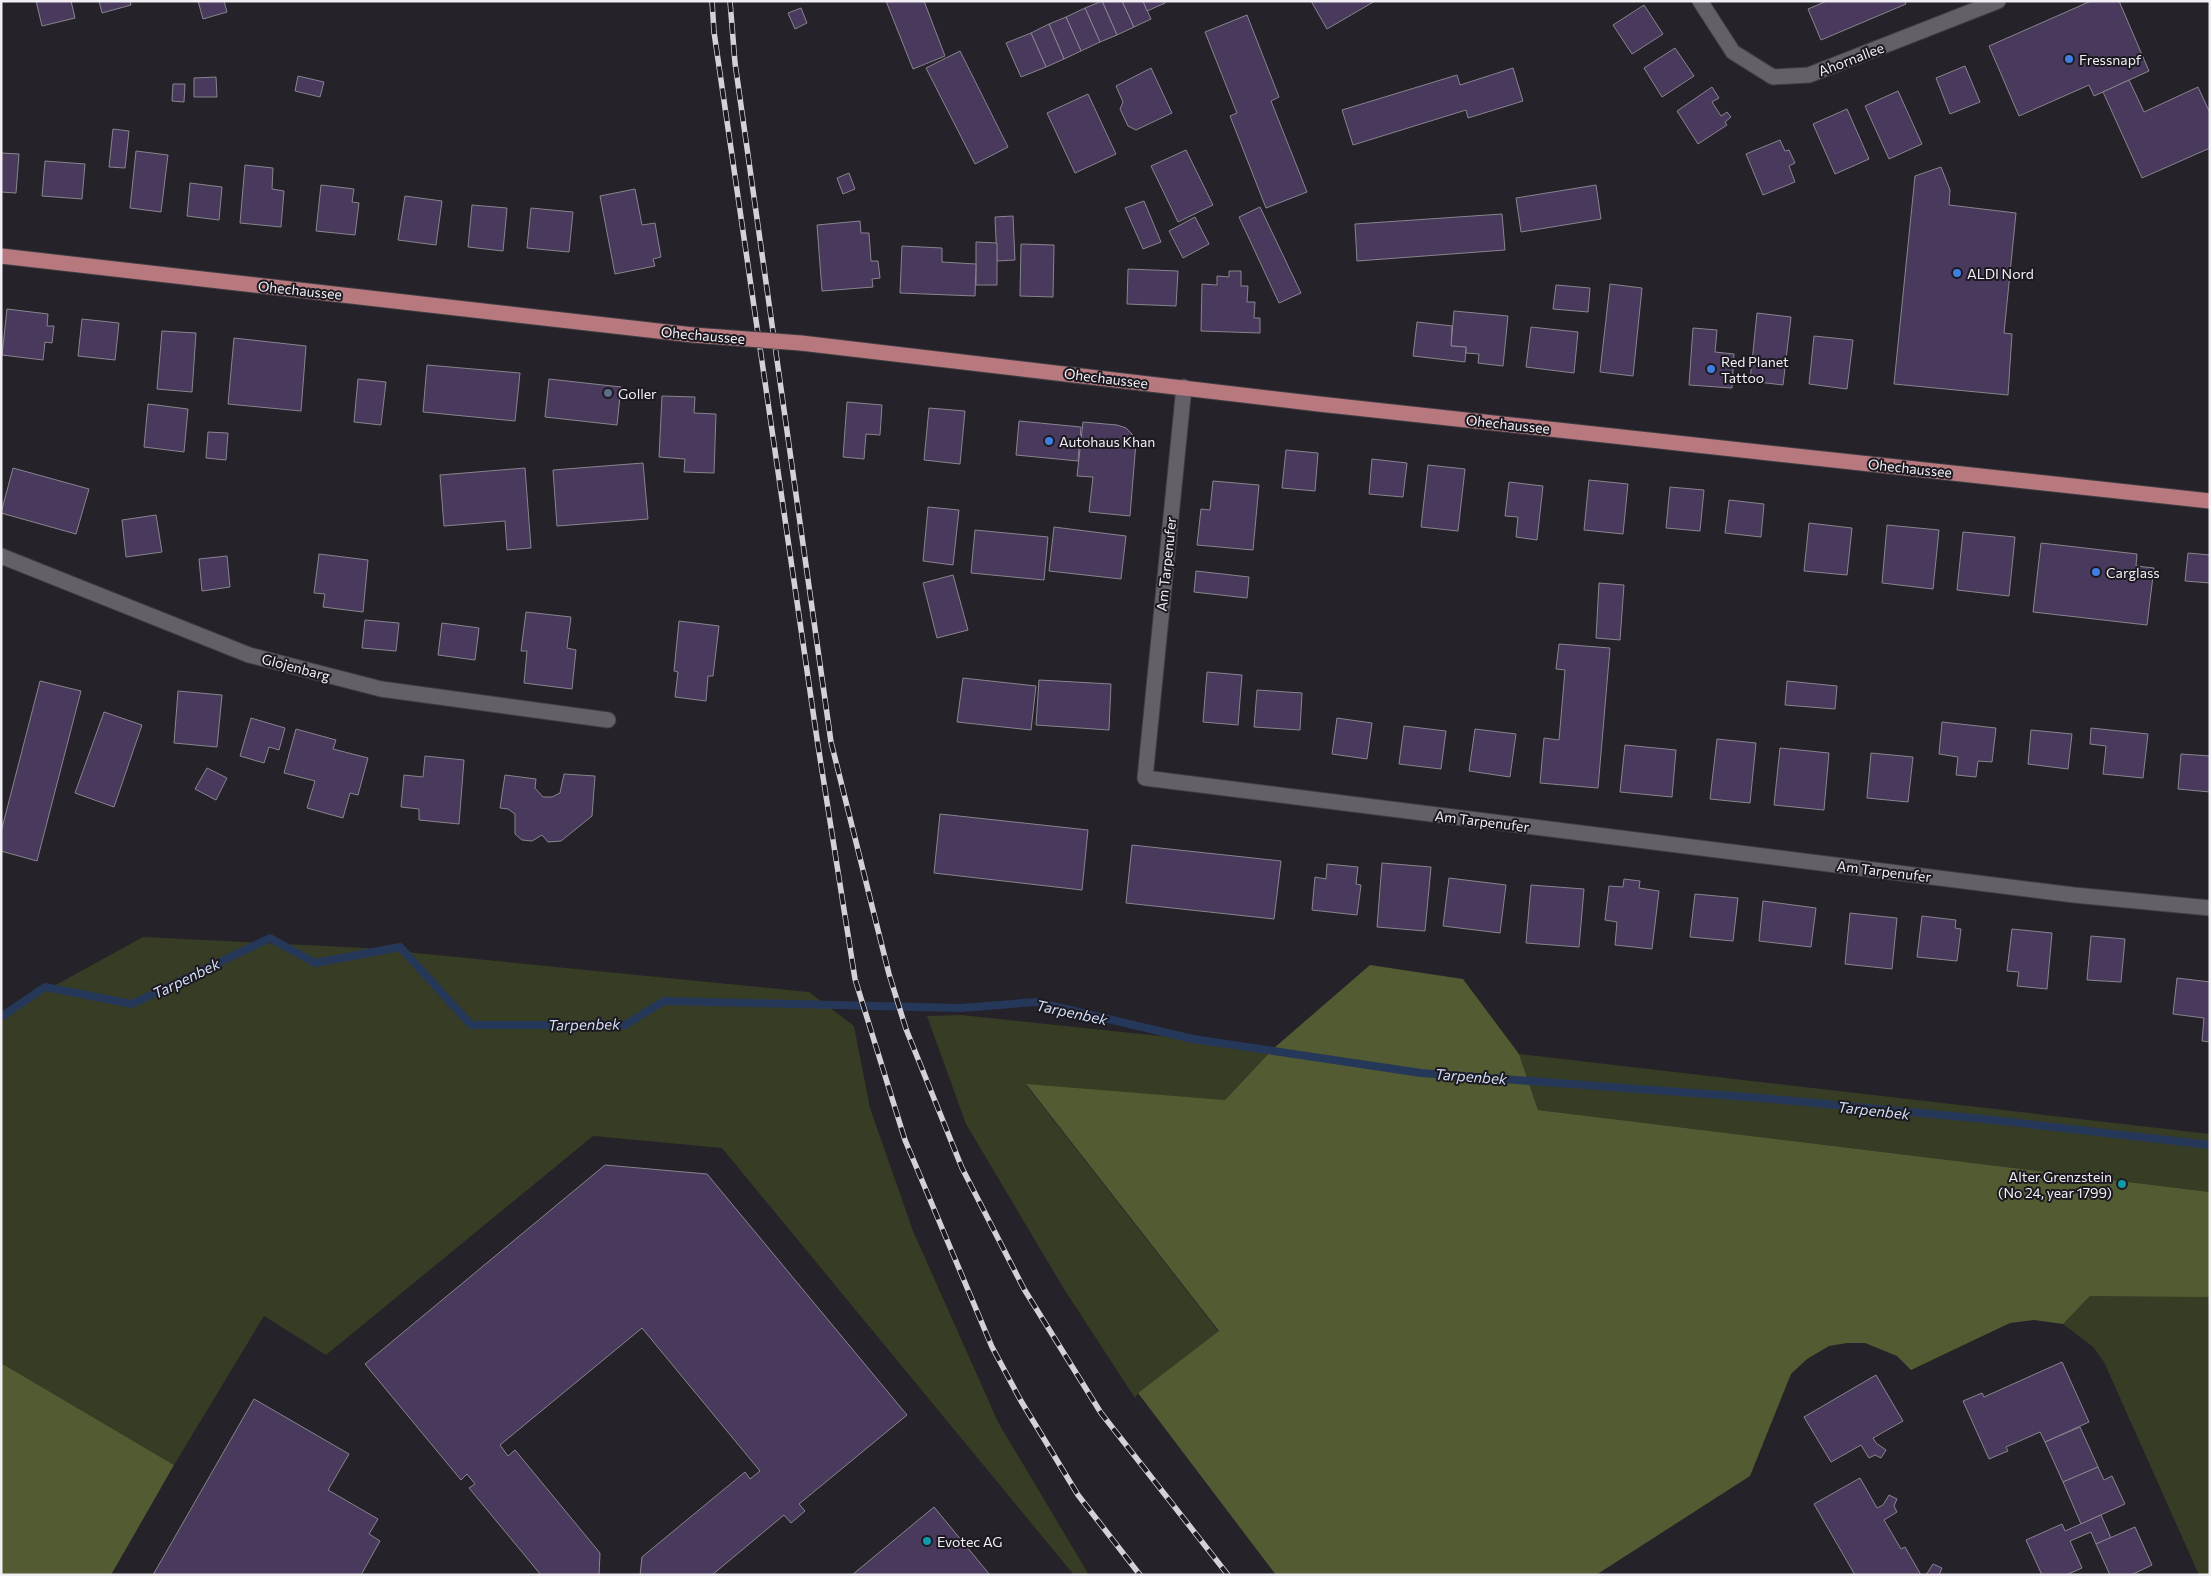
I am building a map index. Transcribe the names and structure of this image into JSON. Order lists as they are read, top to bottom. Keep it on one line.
{"streets":{"main road":["Ohechaussee"],"street":["Ahornallee","Am Tarpenufer","Glojenbarg"]},"crossings":[["Ohechaussee","Am Tarpenufer"]],"water":["Tarpenbek"],"places":["Fressnapf","ALDI Nord","Red Planet Tattoo","Goller","Autohaus Khan","Carglass","Alter Grenzstein (No 24, year 1799)","Evotec AG"]}
